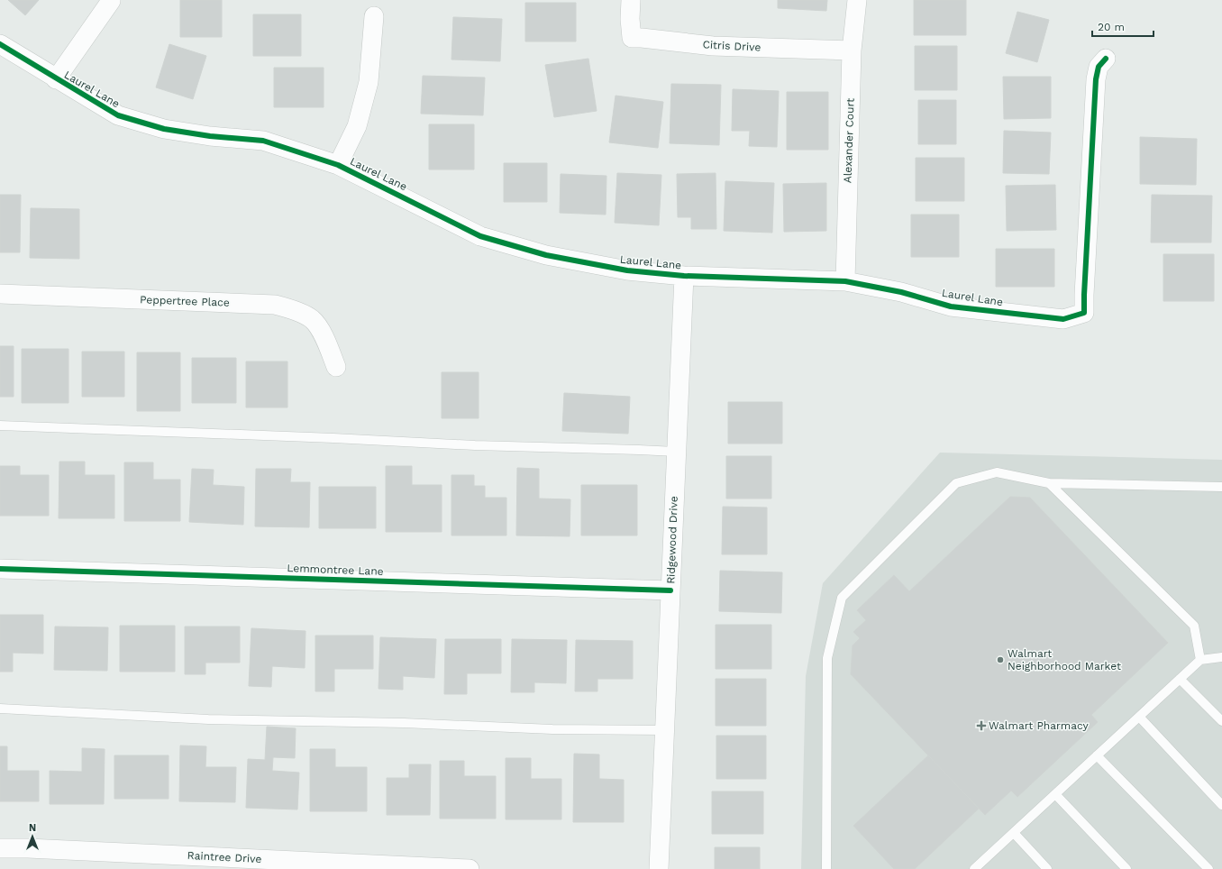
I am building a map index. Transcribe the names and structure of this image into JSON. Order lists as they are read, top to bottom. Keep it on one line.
{"streets":{"street":["Citris Drive","Laurel Lane","Alexander Court","Peppertree Place","Ridgewood Drive","Lemmontree Lane","Raintree Drive"]},"crossings":[["Citris Drive","Alexander Court"],["Laurel Lane","Alexander Court"],["Laurel Lane","Ridgewood Drive"],["Ridgewood Drive","Lemmontree Lane"]],"places":{"other":["Walmart Neighborhood Market"],"health":["Walmart Pharmacy"]},"scale_bar":"20 m","north":"top"}
